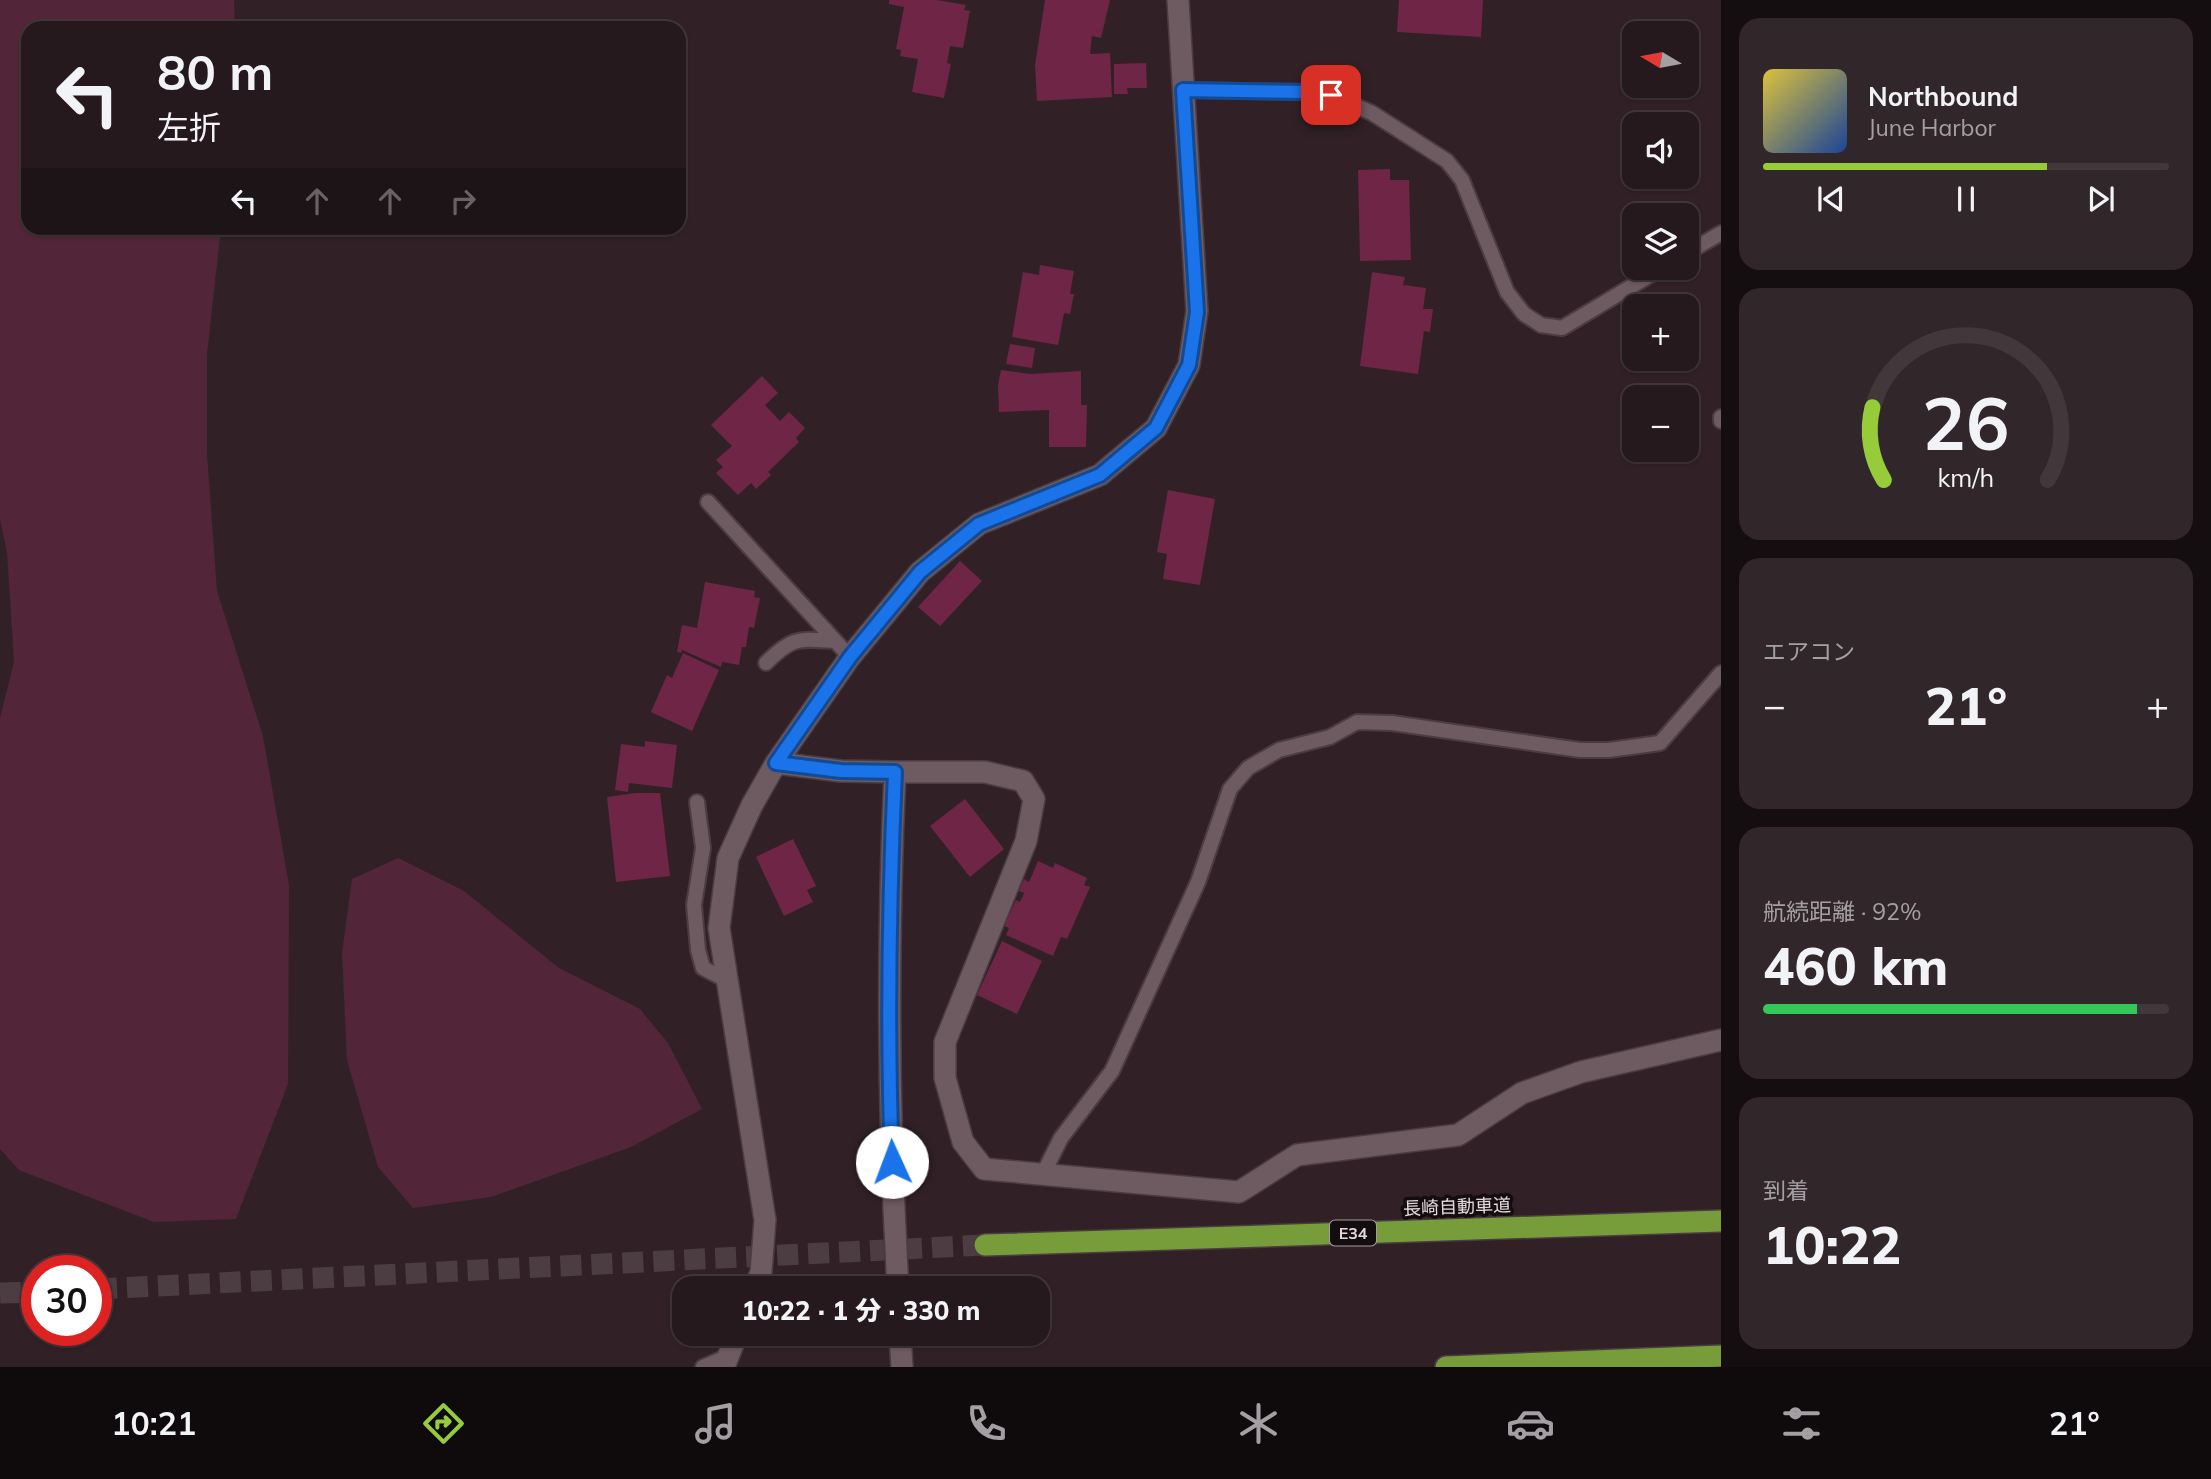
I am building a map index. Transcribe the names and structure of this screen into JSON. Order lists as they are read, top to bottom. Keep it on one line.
{"streets":{"highway":["長崎自動車道","E34"]},"north":"left","page":{"map_buttons":["+","−"],"turn":["80 m","左折"],"song":["Northbound","June Harbor"],"tile":["エアコン",["航続距離 · 92%","460 km"],["到着","10:22"]],"heat":["−","21°","+"],"limit":"30","trip":"10:22 · 1 分 · 330 m","tabs":["10:21","21°"],"gauge":["26","km/h"]}}
